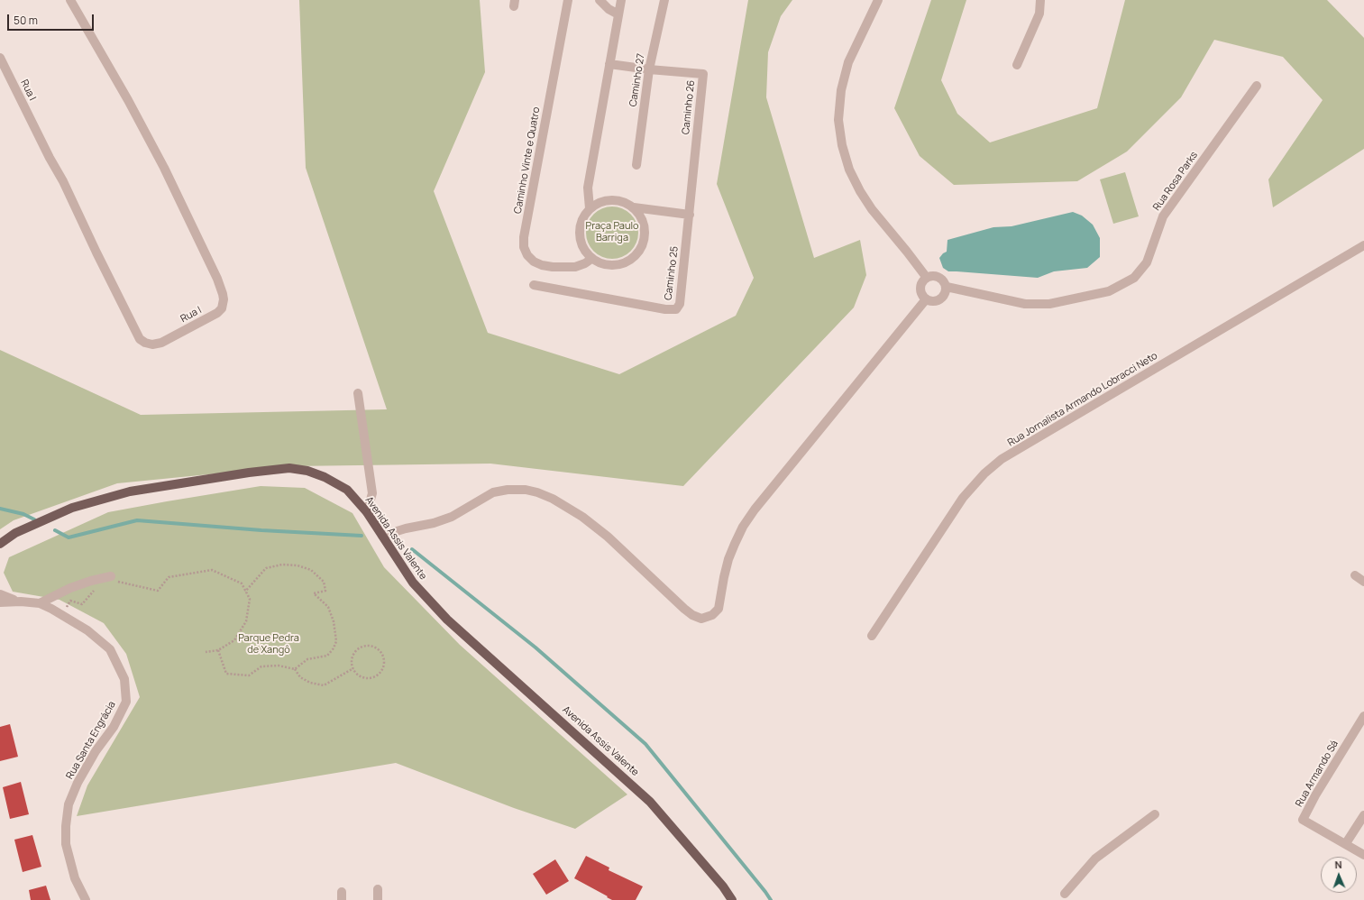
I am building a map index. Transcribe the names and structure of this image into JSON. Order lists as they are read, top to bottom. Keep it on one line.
{"streets":{"main road":["Avenida Assis Valente"],"street":["Caminho 27","Rua I","Caminho 26","Caminho Vinte e Quatro","Rua Rosa Parks","Caminho 25","Rua Jornalista Armando Lobracci Neto","Rua Santa Engrácia","Rua Armando Sá"]},"crossings":[["Caminho 27","Caminho 26"],["Caminho 26","Caminho 25"]],"parks":["Praça Paulo Barriga","Parque Pedra de Xangô"],"scale_bar":"50 m","north":"top"}
